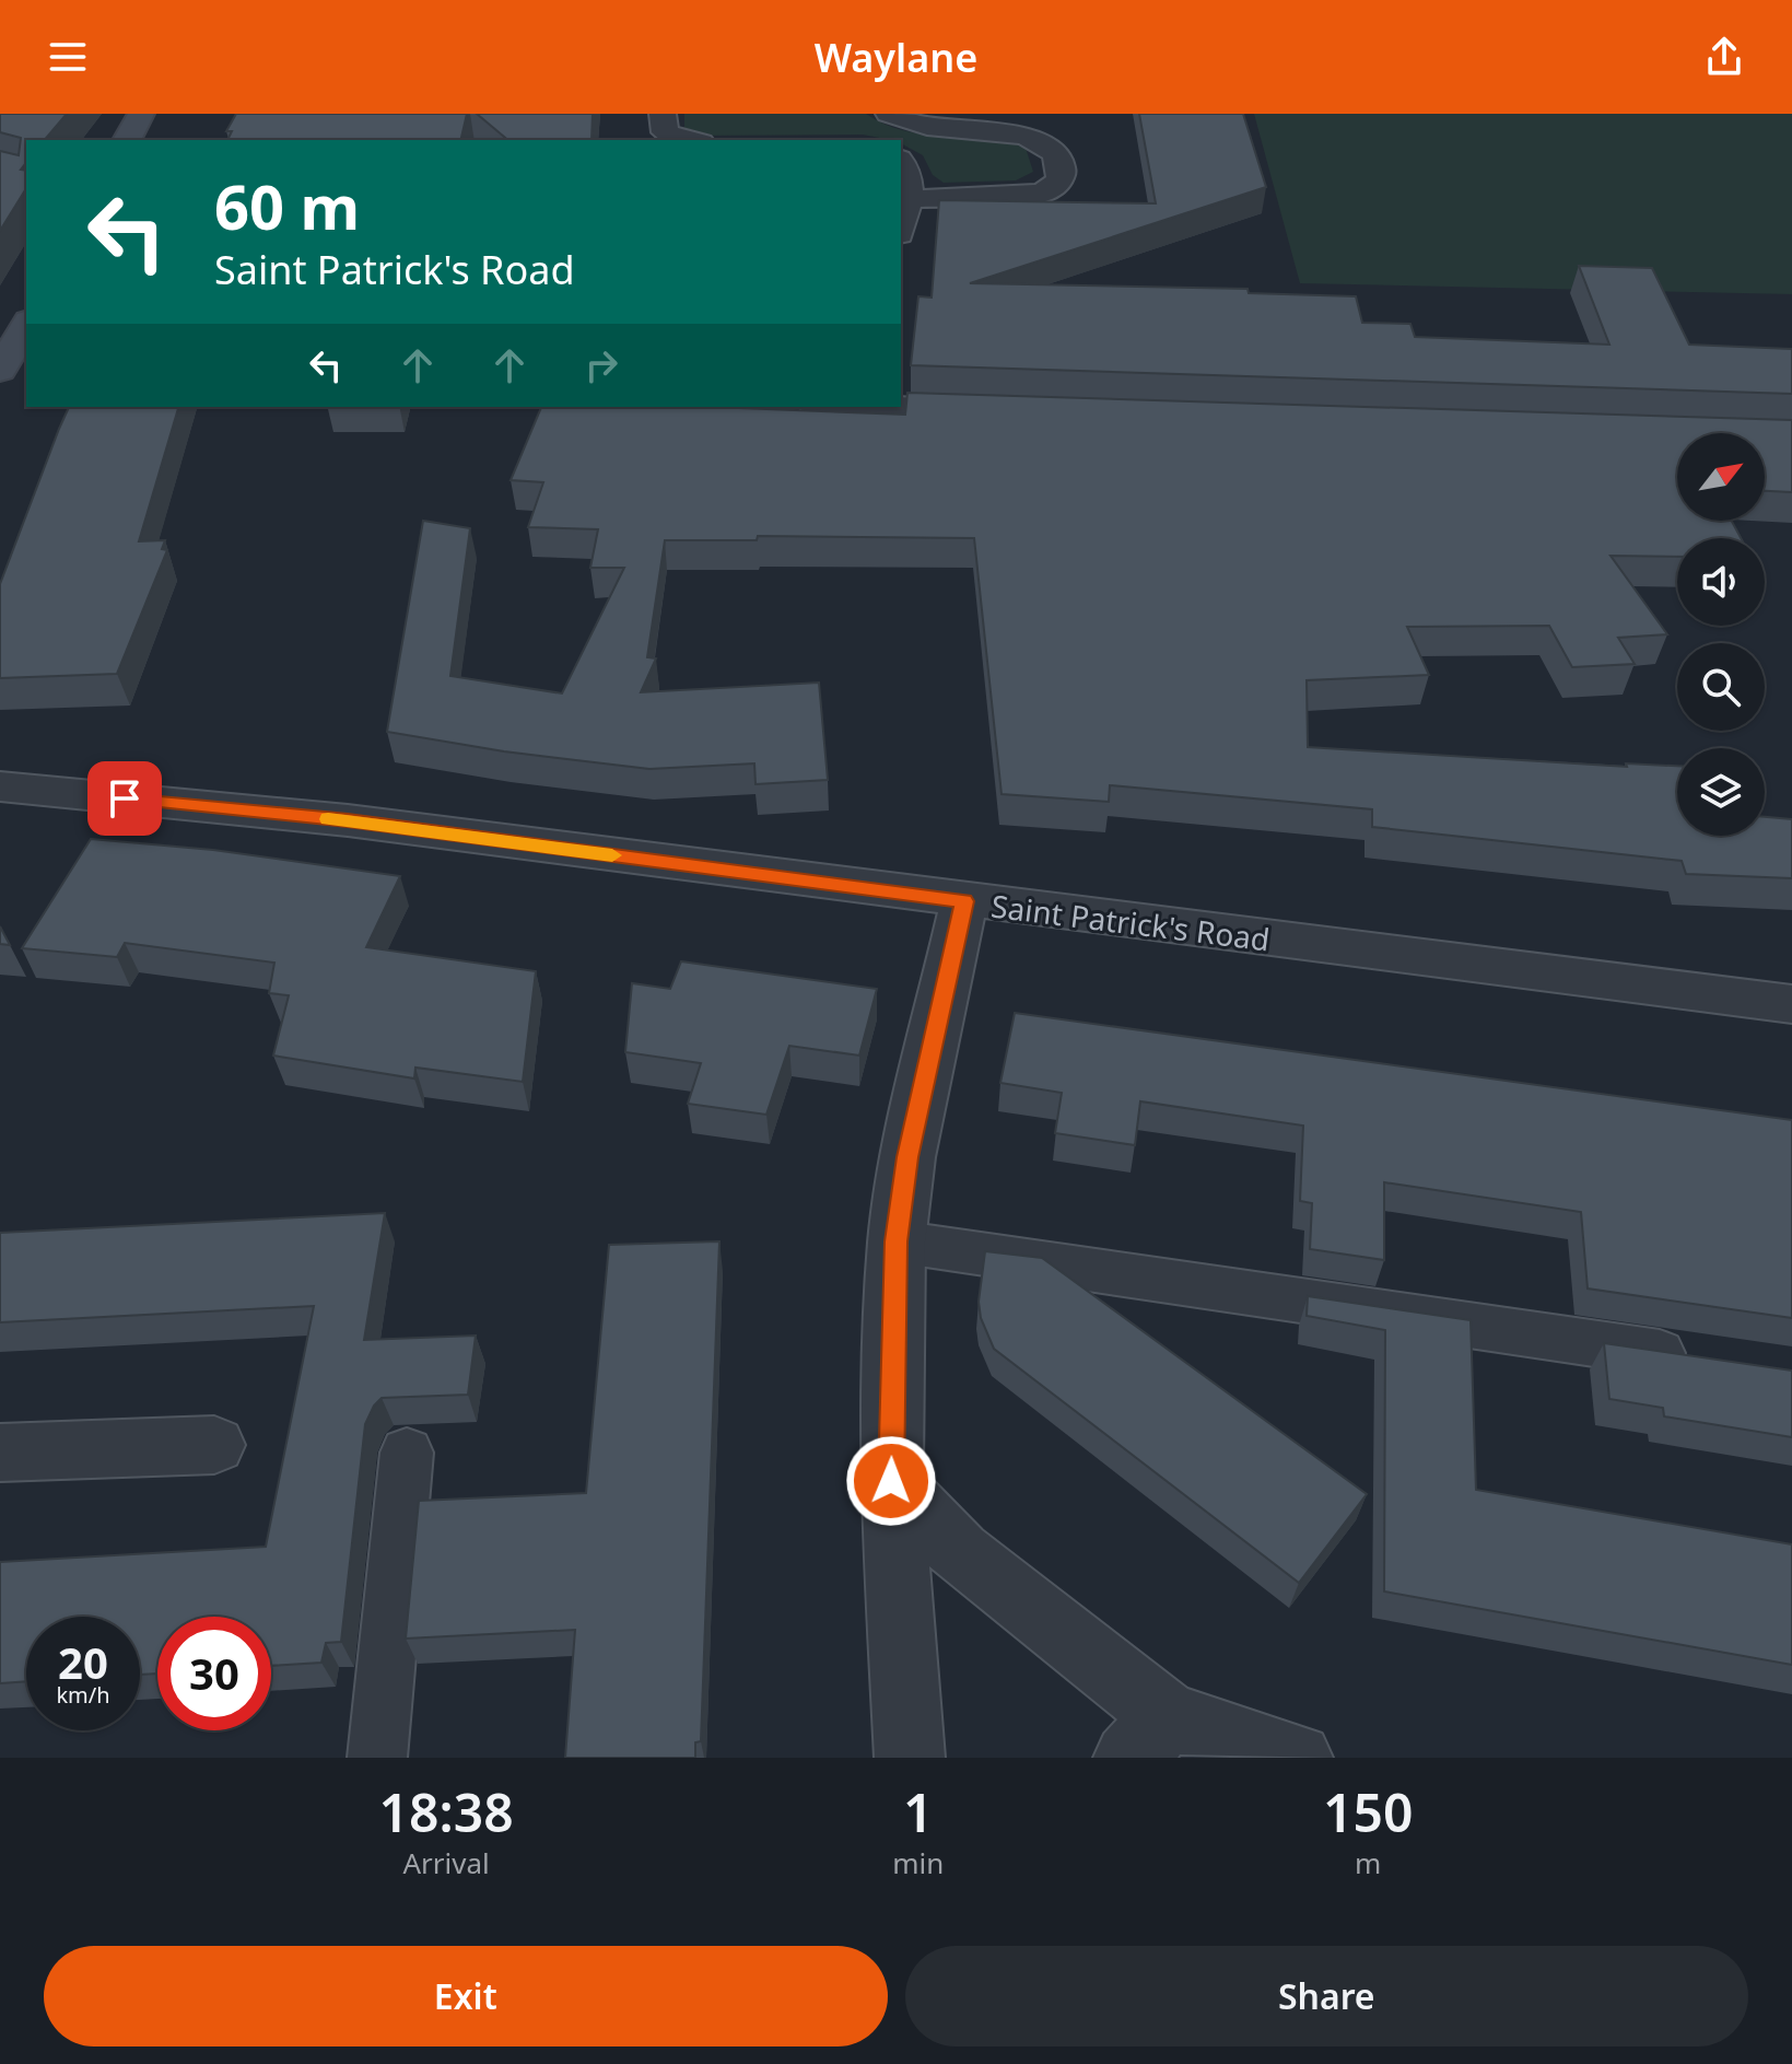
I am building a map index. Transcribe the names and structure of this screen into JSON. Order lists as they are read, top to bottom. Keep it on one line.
{"streets":{"street":["Saint Patrick's Road"]},"north":"top right","page":{"header":"Waylane","turn":["60 m","Saint Patrick's Road"],"speed":"20 km/h","limit":"30","eta":["18:38","Arrival","1","min","150","m"],"buttons":["Exit","Share"]}}
